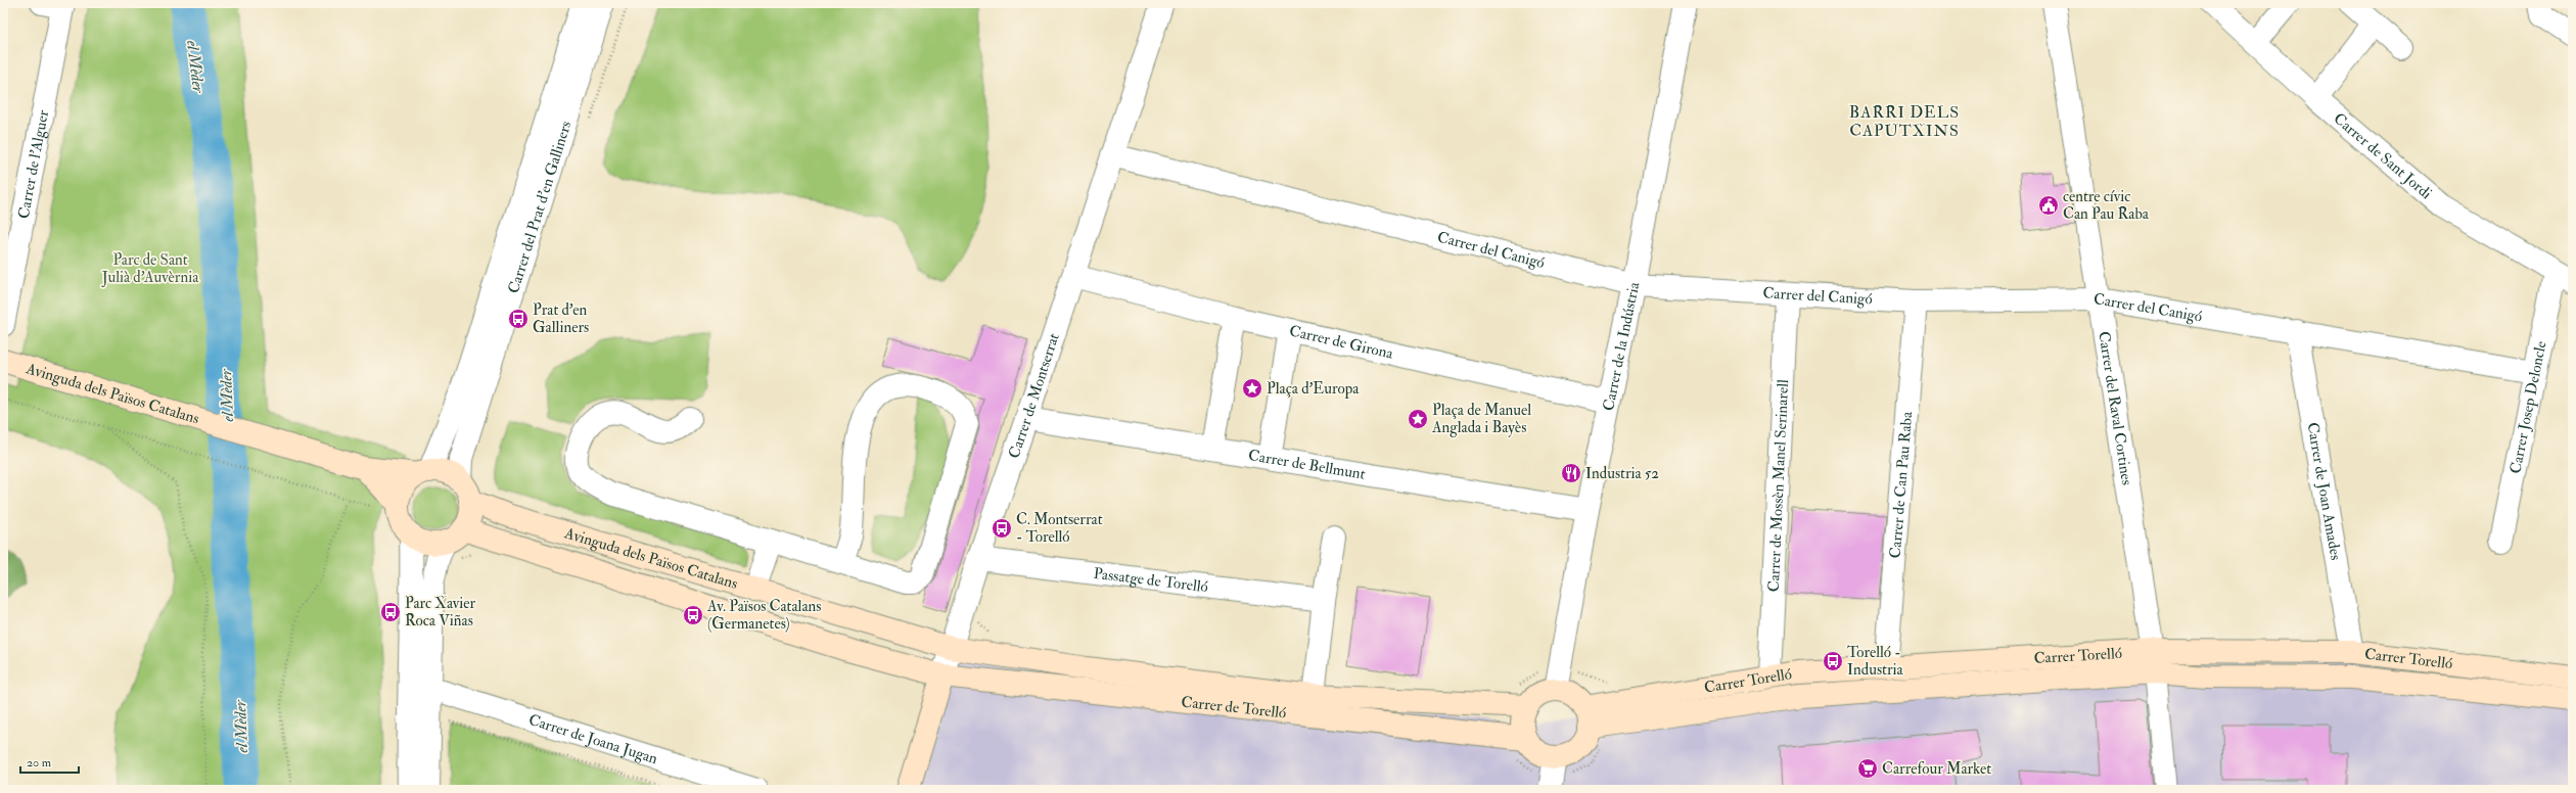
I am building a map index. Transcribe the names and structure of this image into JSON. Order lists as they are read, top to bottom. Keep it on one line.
{"streets":{"street":["Carrer de Sant Jordi","Carrer de l'Alguer","Carrer del Prat d'en Galliners","Carrer del Canigó","Carrer de Girona","Carrer de la Indústria","Avinguda dels Països Catalans","Carrer de Montserrat","Carrer Josep Deloncle","Carrer del Raval Cortines","Carrer de Bellmunt","Carrer de Can Pau Raba","Carrer de Mossèn Manel Serinarell","Carrer de Joan Amades","Passatge de Torelló","Carrer Torelló","Carrer de Torelló","Carrer de Joana Jugan"]},"crossings":[["Carrer de Sant Jordi","Carrer Josep Deloncle"],["Carrer del Prat d'en Galliners","Avinguda dels Països Catalans"],["Carrer del Canigó","Carrer de la Indústria"],["Carrer del Canigó","Carrer de Montserrat"],["Carrer del Canigó","Carrer Josep Deloncle"],["Carrer del Canigó","Carrer del Raval Cortines"],["Carrer del Canigó","Carrer de Can Pau Raba"],["Carrer del Canigó","Carrer de Mossèn Manel Serinarell"],["Carrer del Canigó","Carrer de Joan Amades"],["Carrer de Girona","Carrer de la Indústria"],["Carrer de Girona","Carrer de Montserrat"],["Carrer de la Indústria","Carrer de Bellmunt"],["Carrer de la Indústria","Carrer Torelló"],["Carrer de la Indústria","Carrer de Torelló"],["Avinguda dels Països Catalans","Carrer de Montserrat"],["Avinguda dels Països Catalans","Carrer de Torelló"],["Carrer de Montserrat","Carrer de Bellmunt"],["Carrer de Montserrat","Passatge de Torelló"],["Carrer de Montserrat","Carrer de Torelló"],["Carrer del Raval Cortines","Carrer Torelló"],["Carrer de Can Pau Raba","Carrer Torelló"],["Carrer de Mossèn Manel Serinarell","Carrer Torelló"],["Carrer de Joan Amades","Carrer Torelló"],["Carrer Torelló","Carrer de Torelló"]],"districts":["BARRI DELS CAPUTXINS"],"water":["el Mèder"],"parks":["Parc de Sant Julià d'Auvèrnia"],"places":{"public building":["centre cívic Can Pau Raba"],"bus stop":["Prat d'en Galliners","C. Montserrat - Torelló","Parc Xavier Roca Viñas","Av. Països Catalans (Germanetes)","Torelló - Industria"],"place":["Plaça d'Europa","Plaça de Manuel Anglada i Bayès"],"restaurant":["Industria 52"],"supermarket":["Carrefour Market"]},"scale_bar":"20 m"}
